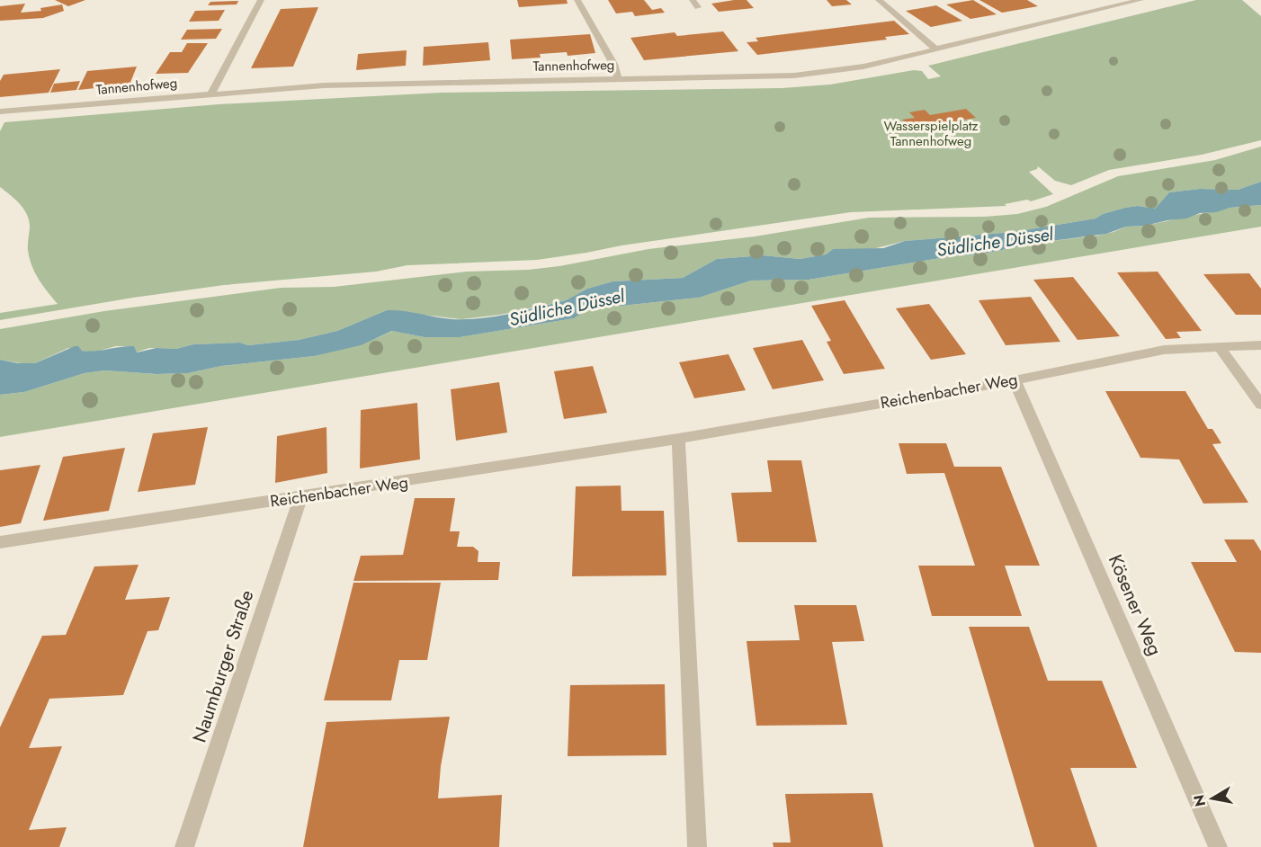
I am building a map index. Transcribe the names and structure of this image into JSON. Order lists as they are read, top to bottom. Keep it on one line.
{"streets":{"street":["Tannenhofweg","Reichenbacher Weg","Kösener Weg","Naumburger Straße"]},"crossings":[["Reichenbacher Weg","Kösener Weg"],["Reichenbacher Weg","Naumburger Straße"]],"water":["Südliche Düssel"],"parks":["Wasserspielplatz Tannenhofweg"],"north":"left"}
